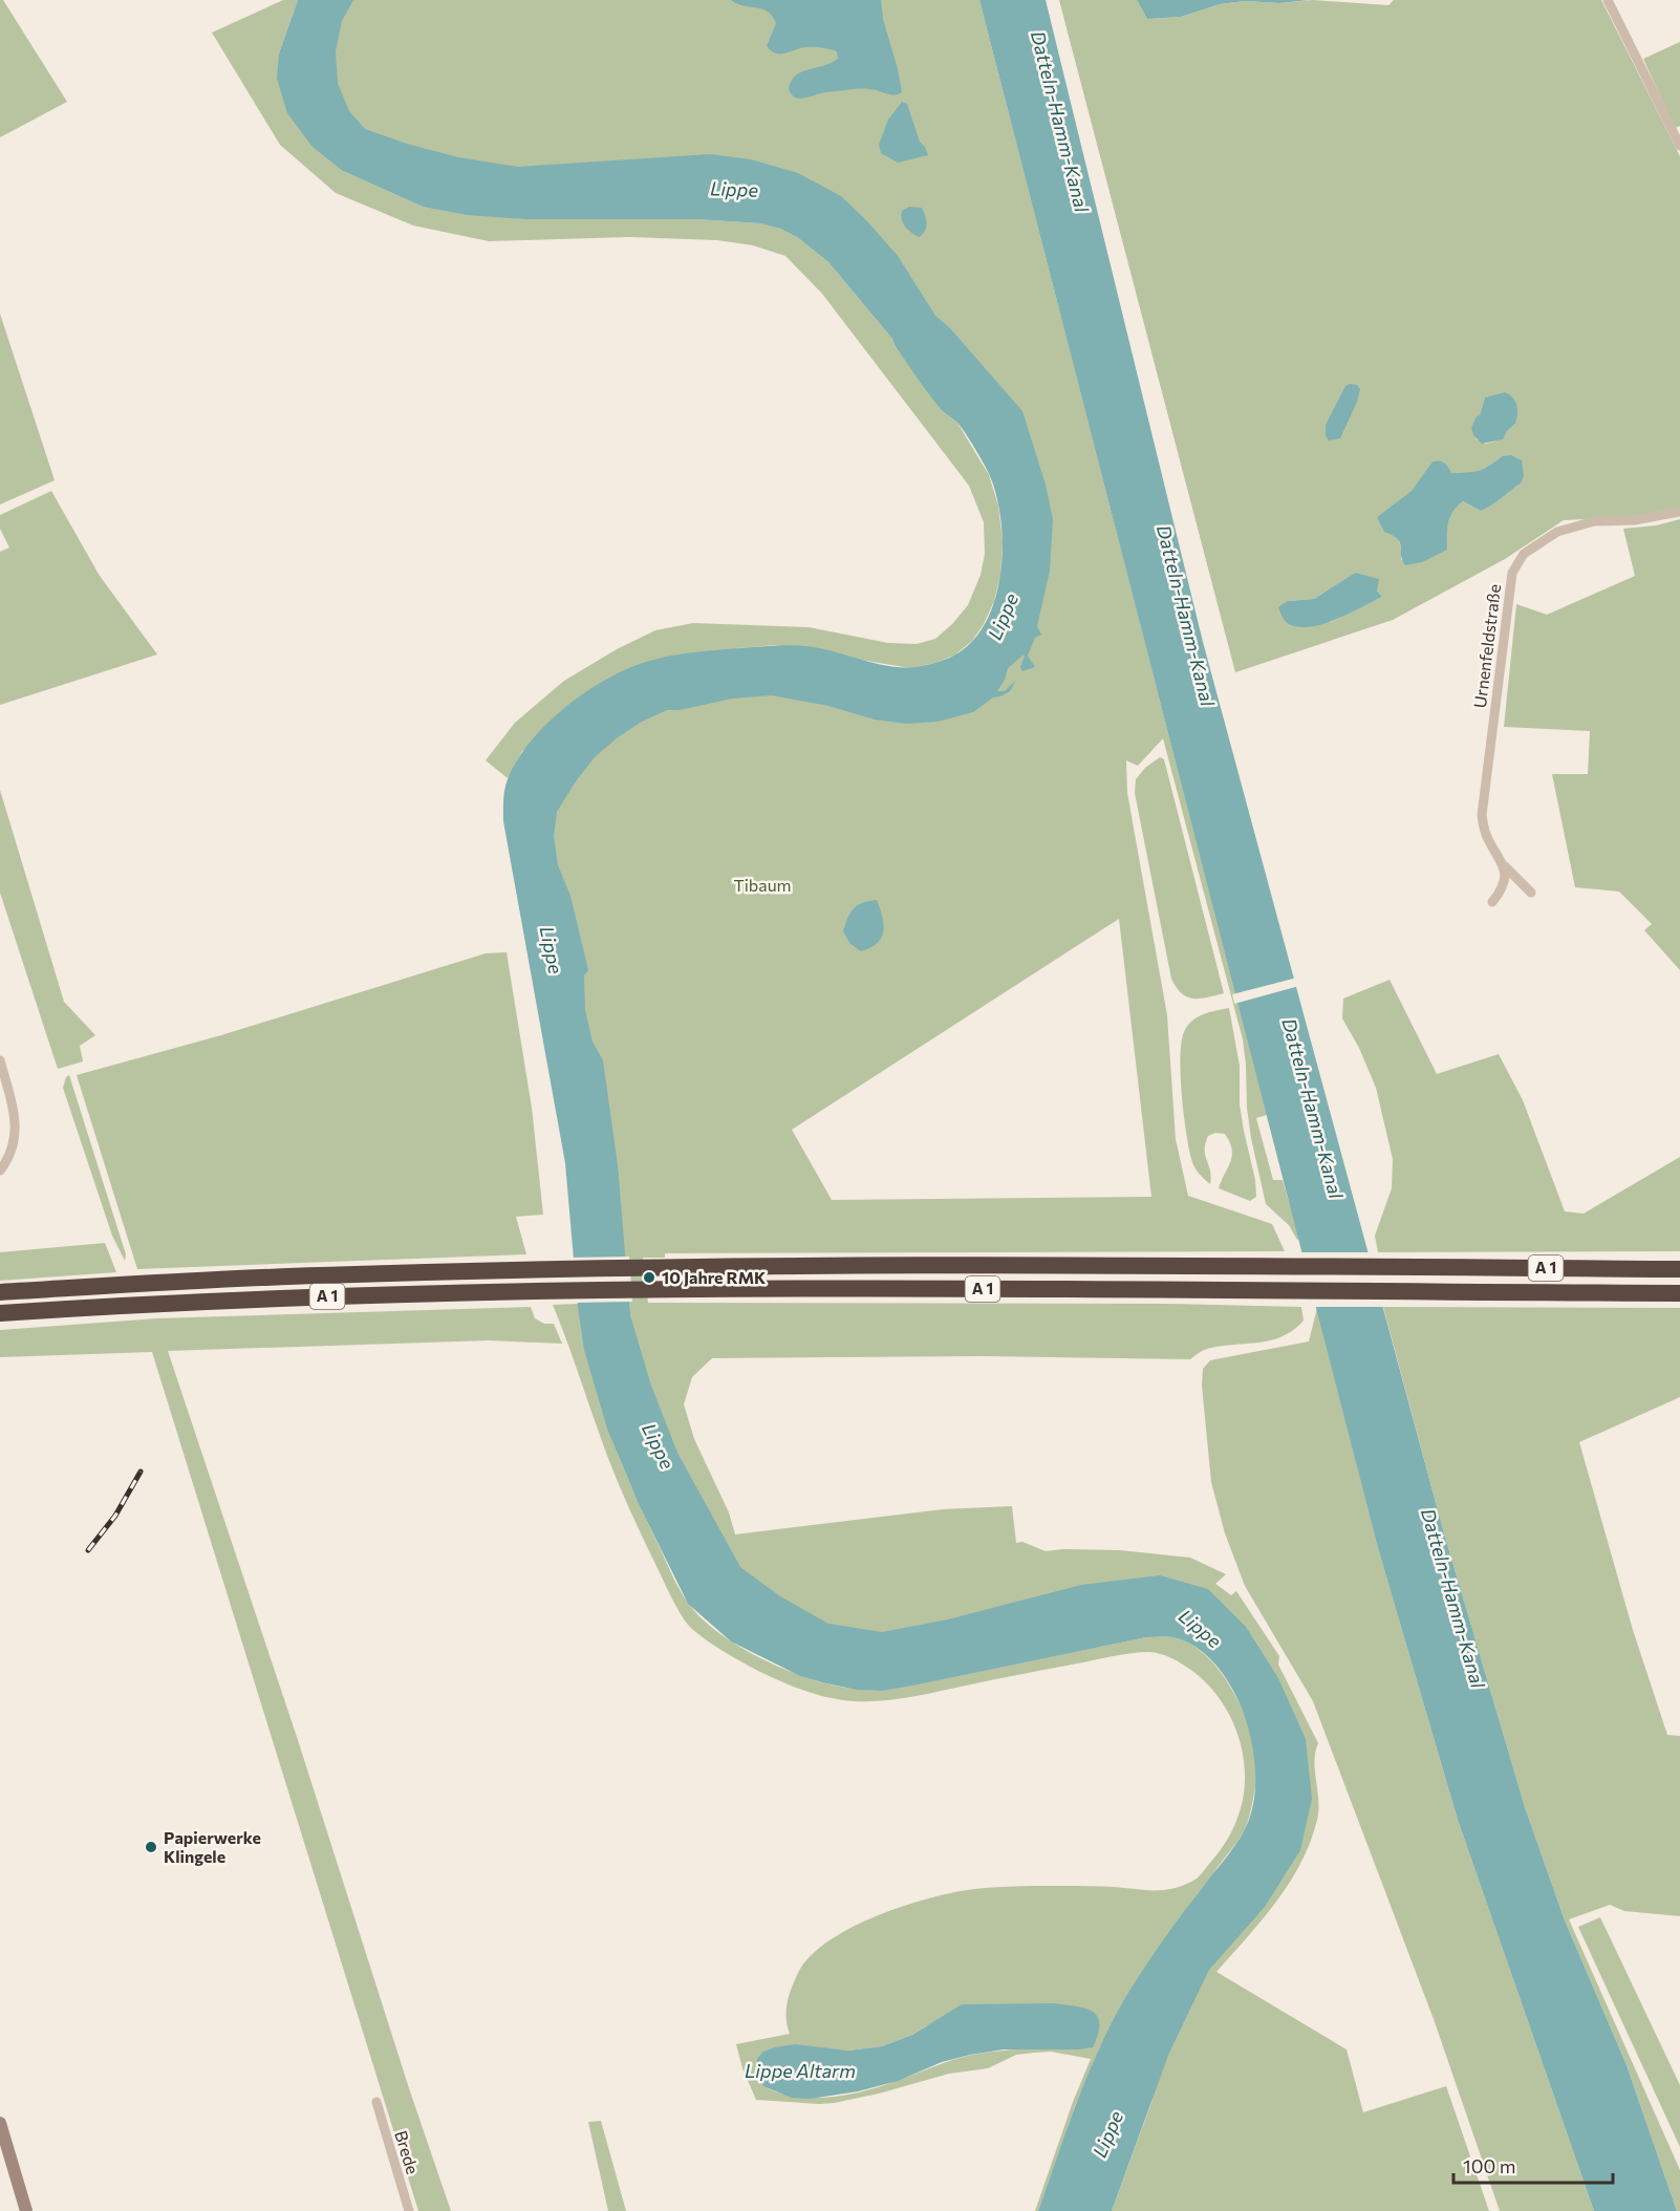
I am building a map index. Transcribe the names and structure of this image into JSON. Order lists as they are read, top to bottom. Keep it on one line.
{"streets":{"highway":["A 1"],"street":["Urnenfeldstraße","Brede"]},"water":["Datteln-Hamm-Kanal","Lippe","Lippe Altarm"],"parks":["Tibaum"],"places":["10 Jahre RMK","Papierwerke Klingele"],"scale_bar":"100 m"}
